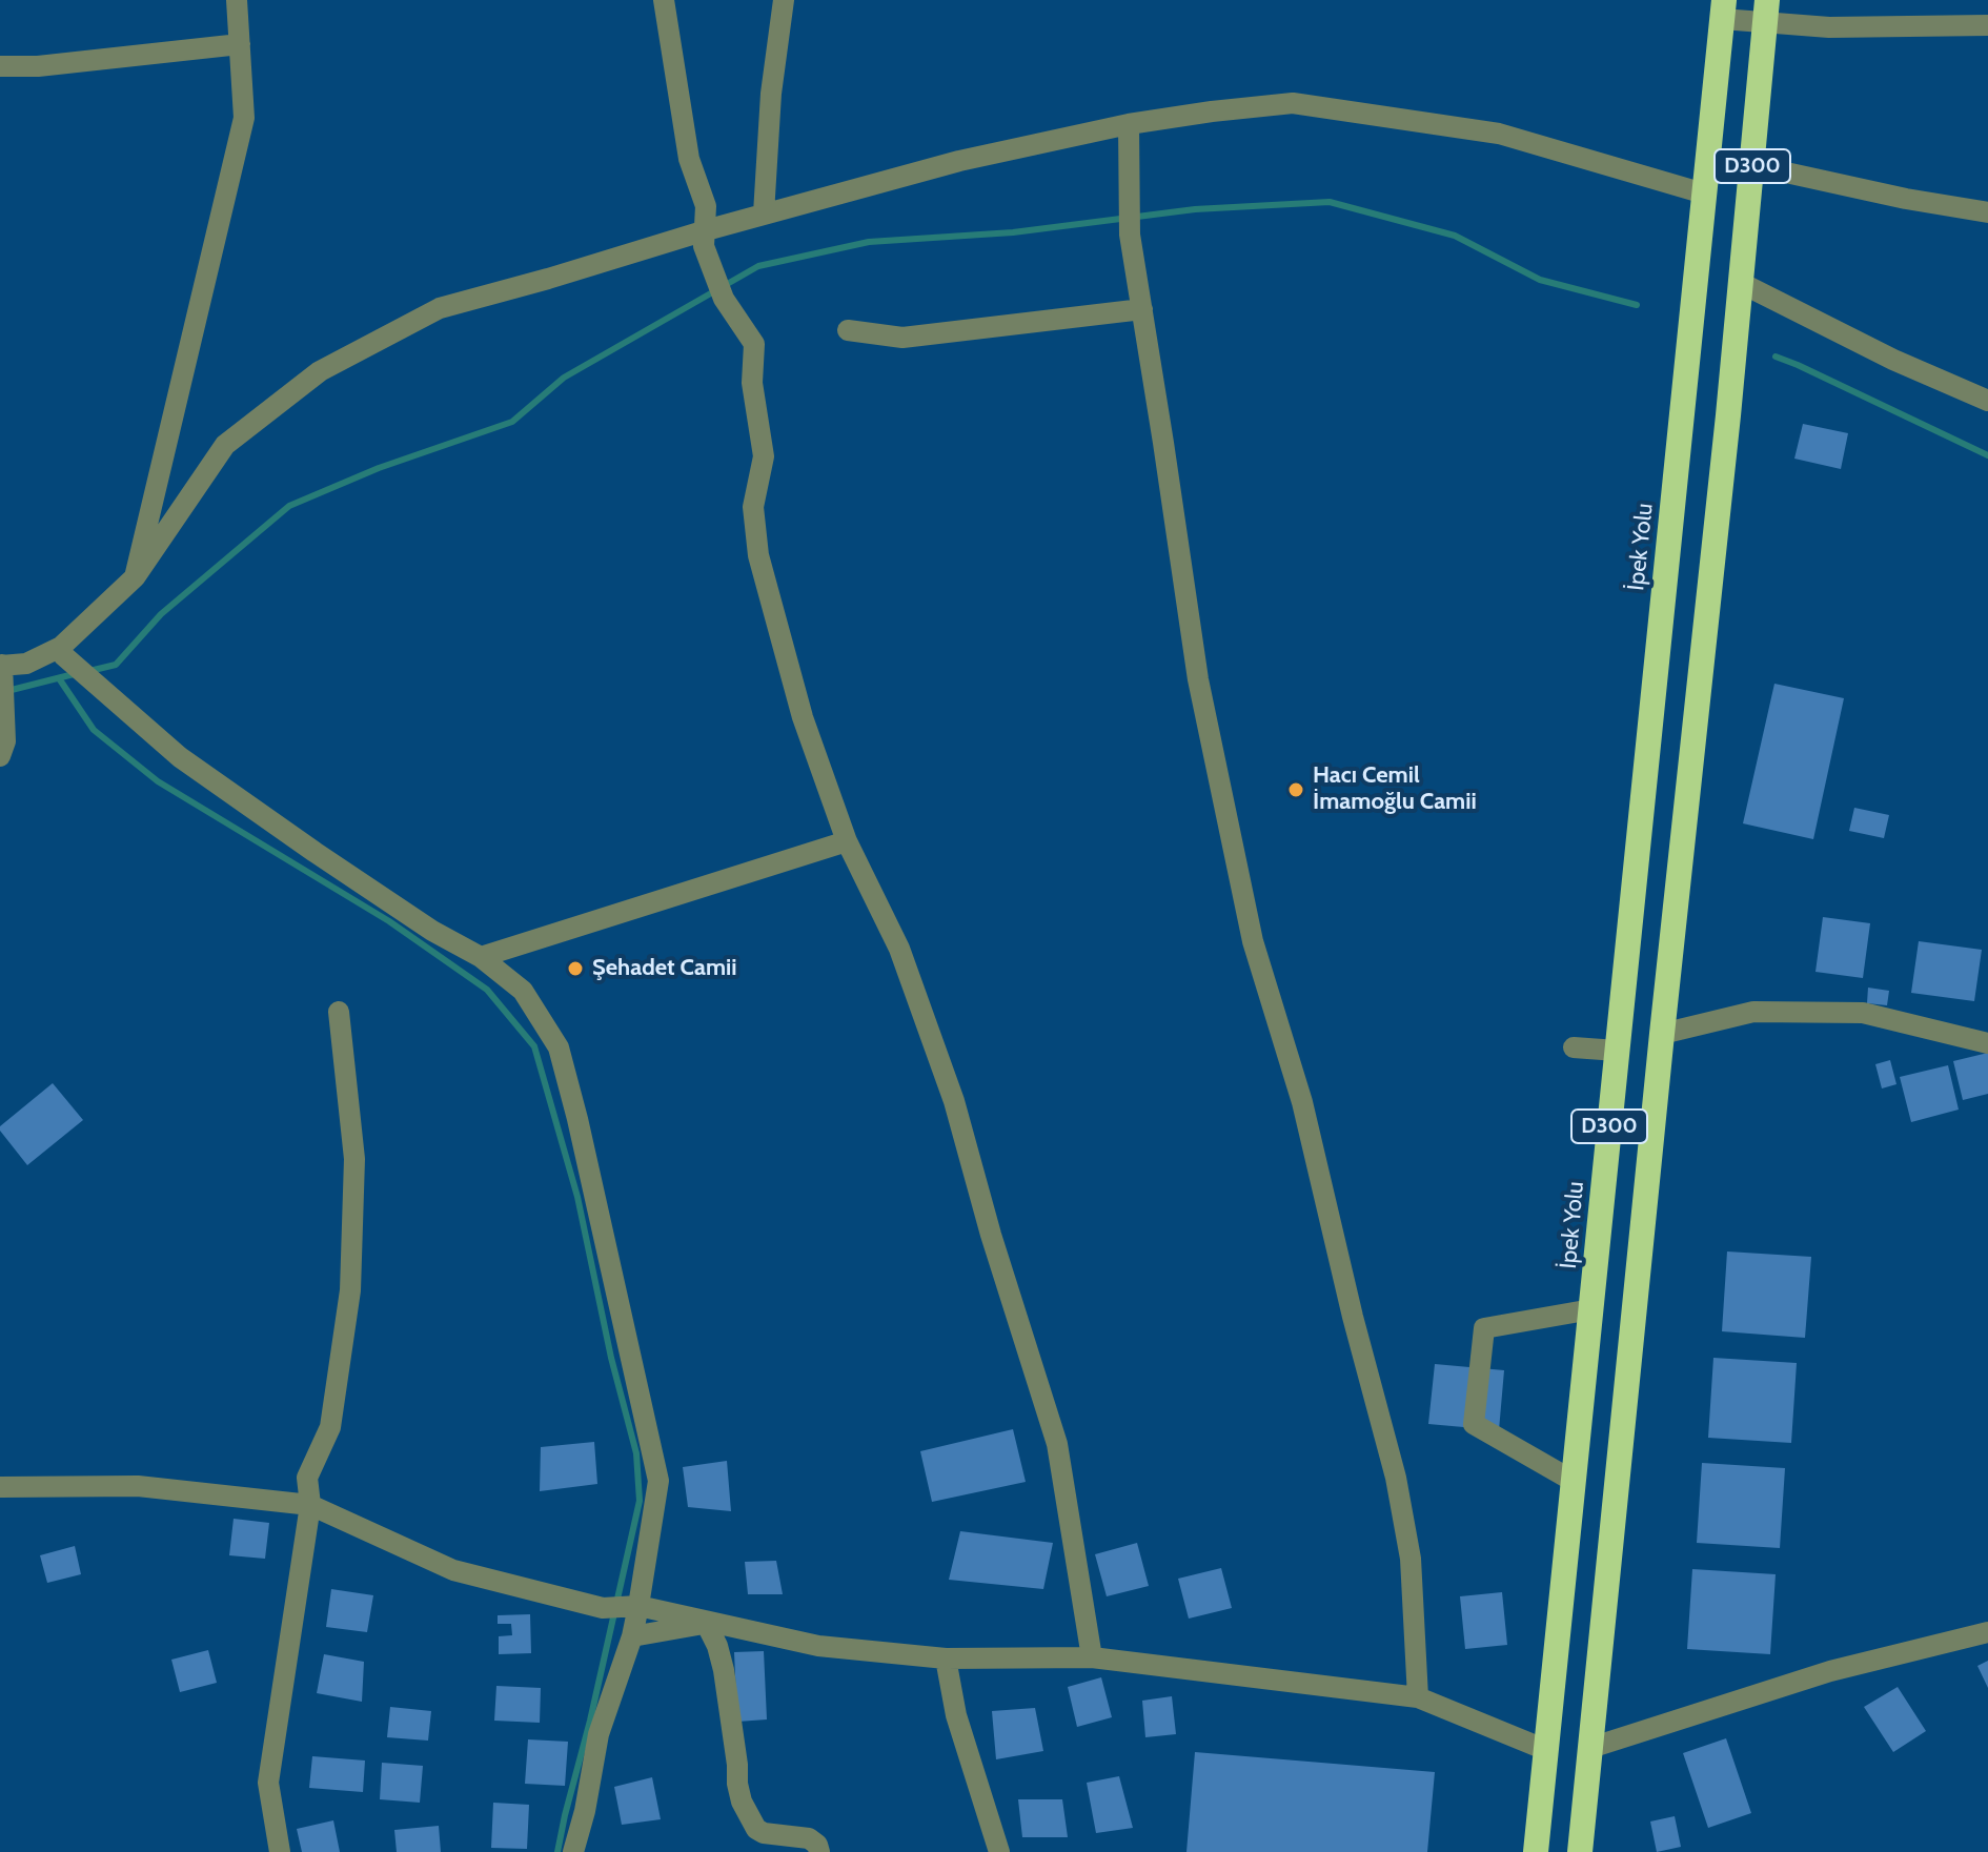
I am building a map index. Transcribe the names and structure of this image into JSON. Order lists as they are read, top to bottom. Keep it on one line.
{"streets":{"highway":["D300","İpek Yolu"]},"crossings":[["D300","İpek Yolu"]],"places":["Hacı Cemil İmamoğlu Camii","Şehadet Camii"]}
